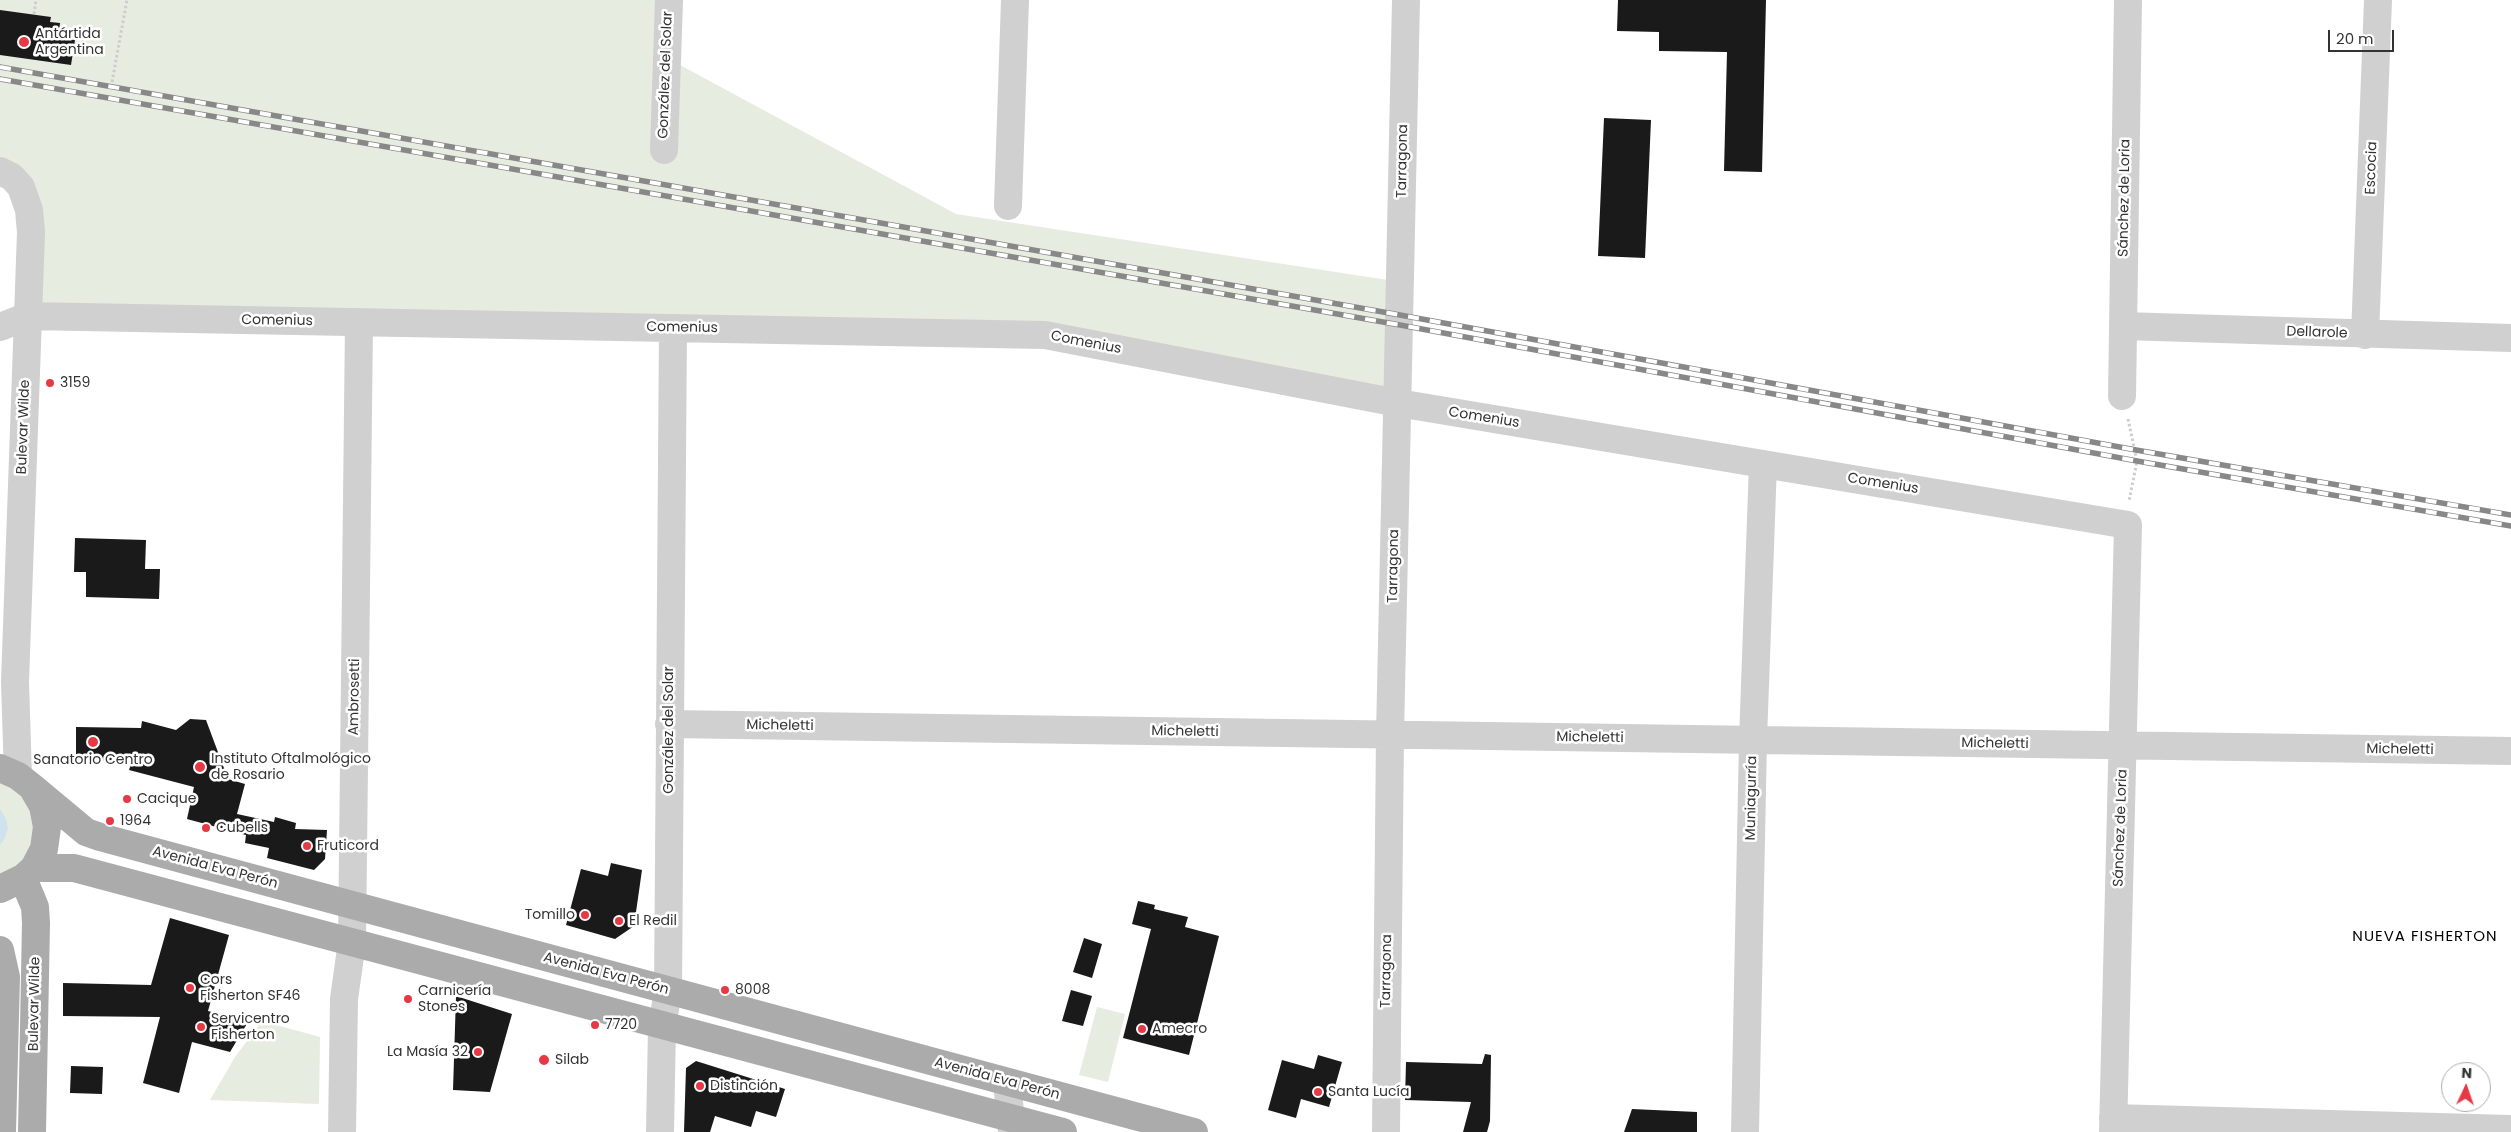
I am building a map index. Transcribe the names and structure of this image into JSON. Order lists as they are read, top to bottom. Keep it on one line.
{"streets":{"main road":["Bulevar Wilde","Avenida Eva Perón"],"street":["González del Solar","Tarragona","Escocia","Sánchez de Loria","Comenius","Dellarole","Ambrosetti","Micheletti","Muniagurría"]},"crossings":[["González del Solar","Comenius"],["González del Solar","Micheletti"],["González del Solar","Avenida Eva Perón"],["Tarragona","Comenius"],["Tarragona","Micheletti"],["Escocia","Dellarole"],["Sánchez de Loria","Comenius"],["Sánchez de Loria","Dellarole"],["Sánchez de Loria","Micheletti"],["Comenius","Bulevar Wilde"],["Comenius","Ambrosetti"],["Comenius","Muniagurría"],["Bulevar Wilde","Avenida Eva Perón"],["Ambrosetti","Avenida Eva Perón"],["Micheletti","Muniagurría"]],"districts":["NUEVA FISHERTON"],"places":["Antártida Argentina","3159","Sanatorio Centro","Instituto Oftalmológico de Rosario","Cacique","1964","Cubells","Fruticord","Tomillo","El Redil","Cors Fisherton SF46","8008","Carnicería Stones","7720","Servicentro Fisherton","Amecro","La Masía 32","Silab","Distinción","Santa Lucía"],"scale_bar":"20 m","north":"top"}
